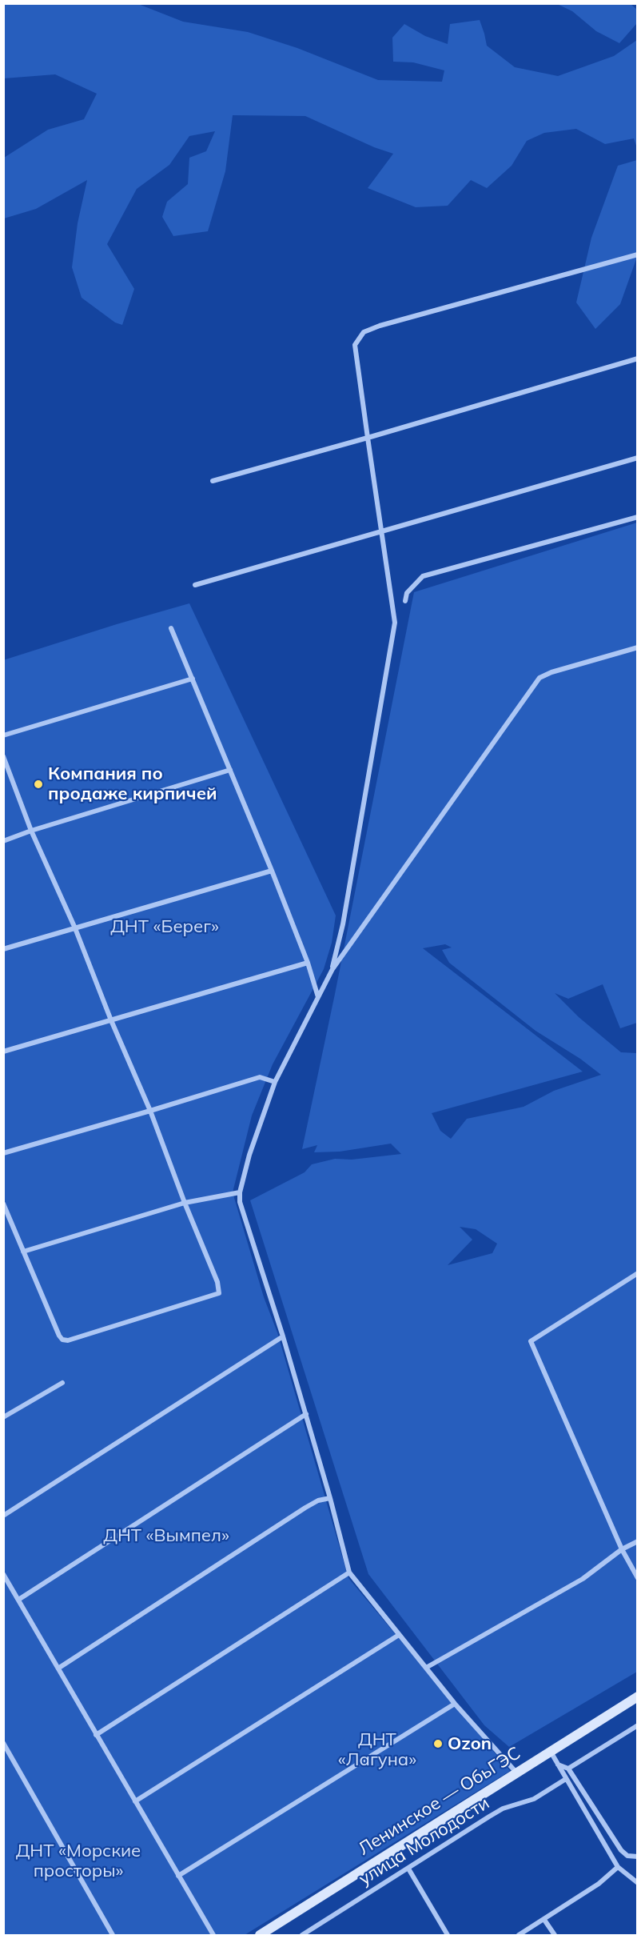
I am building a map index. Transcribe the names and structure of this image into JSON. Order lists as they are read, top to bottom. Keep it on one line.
{"streets":{"main road":["Ленинское — ОбьГЭС"],"street":["улица Молодости"]},"parks":["ДНТ «Берег»","ДНТ «Вымпел»","ДНТ «Лагуна»","ДНТ «Морские просторы»"],"places":["Компания по продаже кирпичей","Ozon"]}
